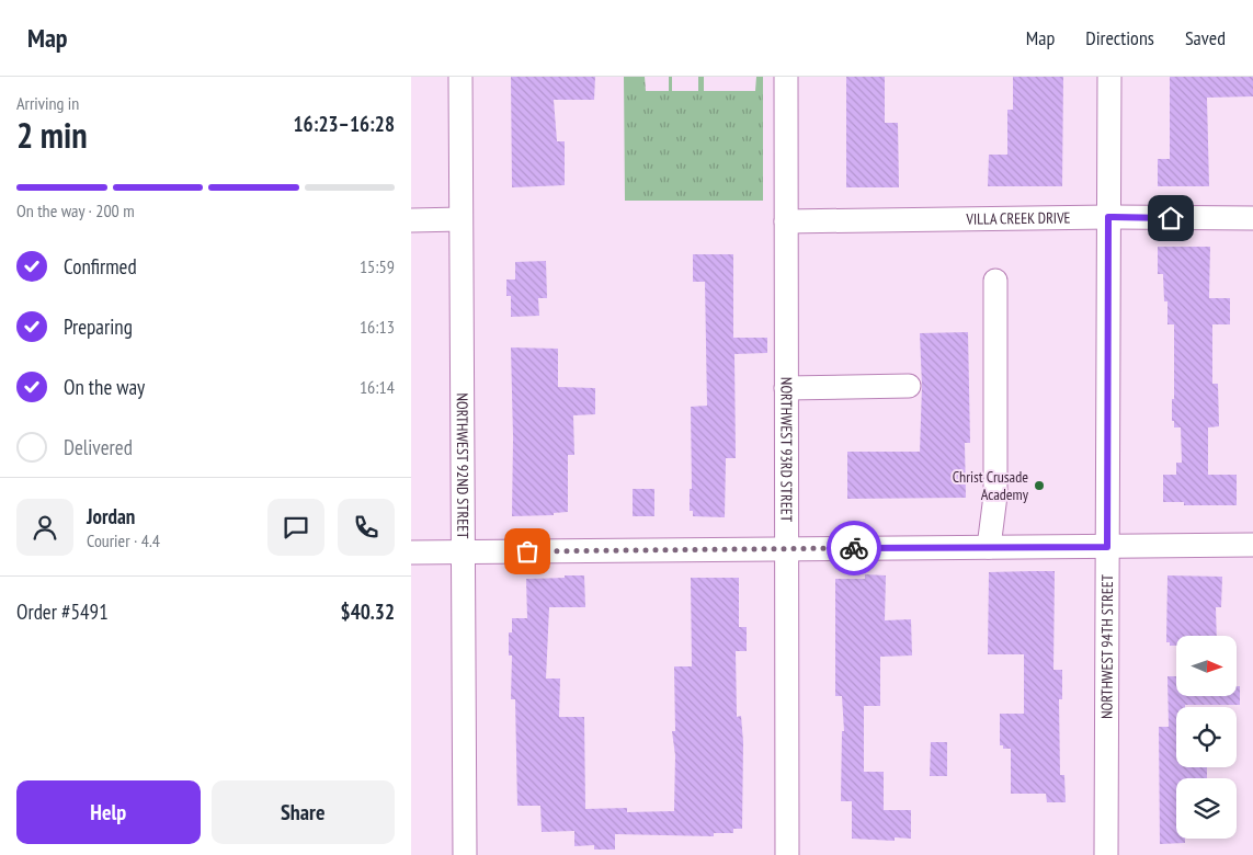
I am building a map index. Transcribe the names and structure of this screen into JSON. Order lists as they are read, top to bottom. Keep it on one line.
{"streets":{"street":["VILLA CREEK DRIVE","NORTHWEST 93RD STREET","NORTHWEST 92ND STREET","NORTHWEST 94TH STREET"]},"crossings":[["VILLA CREEK DRIVE","NORTHWEST 93RD STREET"],["VILLA CREEK DRIVE","NORTHWEST 94TH STREET"]],"places":["Christ Crusade Academy"],"north":"right","page":{"header":"Map","nav":["Map","Directions","Saved"],"heading":["2 min","Arriving in","16:23–16:28"],"panel":["Jordan","Courier · 4.4","Order #5491","$40.32"],"bar":"On the way · 200 m","list":[["Confirmed","15:59"],["Preparing","16:13"],["On the way","16:14"],"Delivered"],"buttons":["Help","Share"]}}
